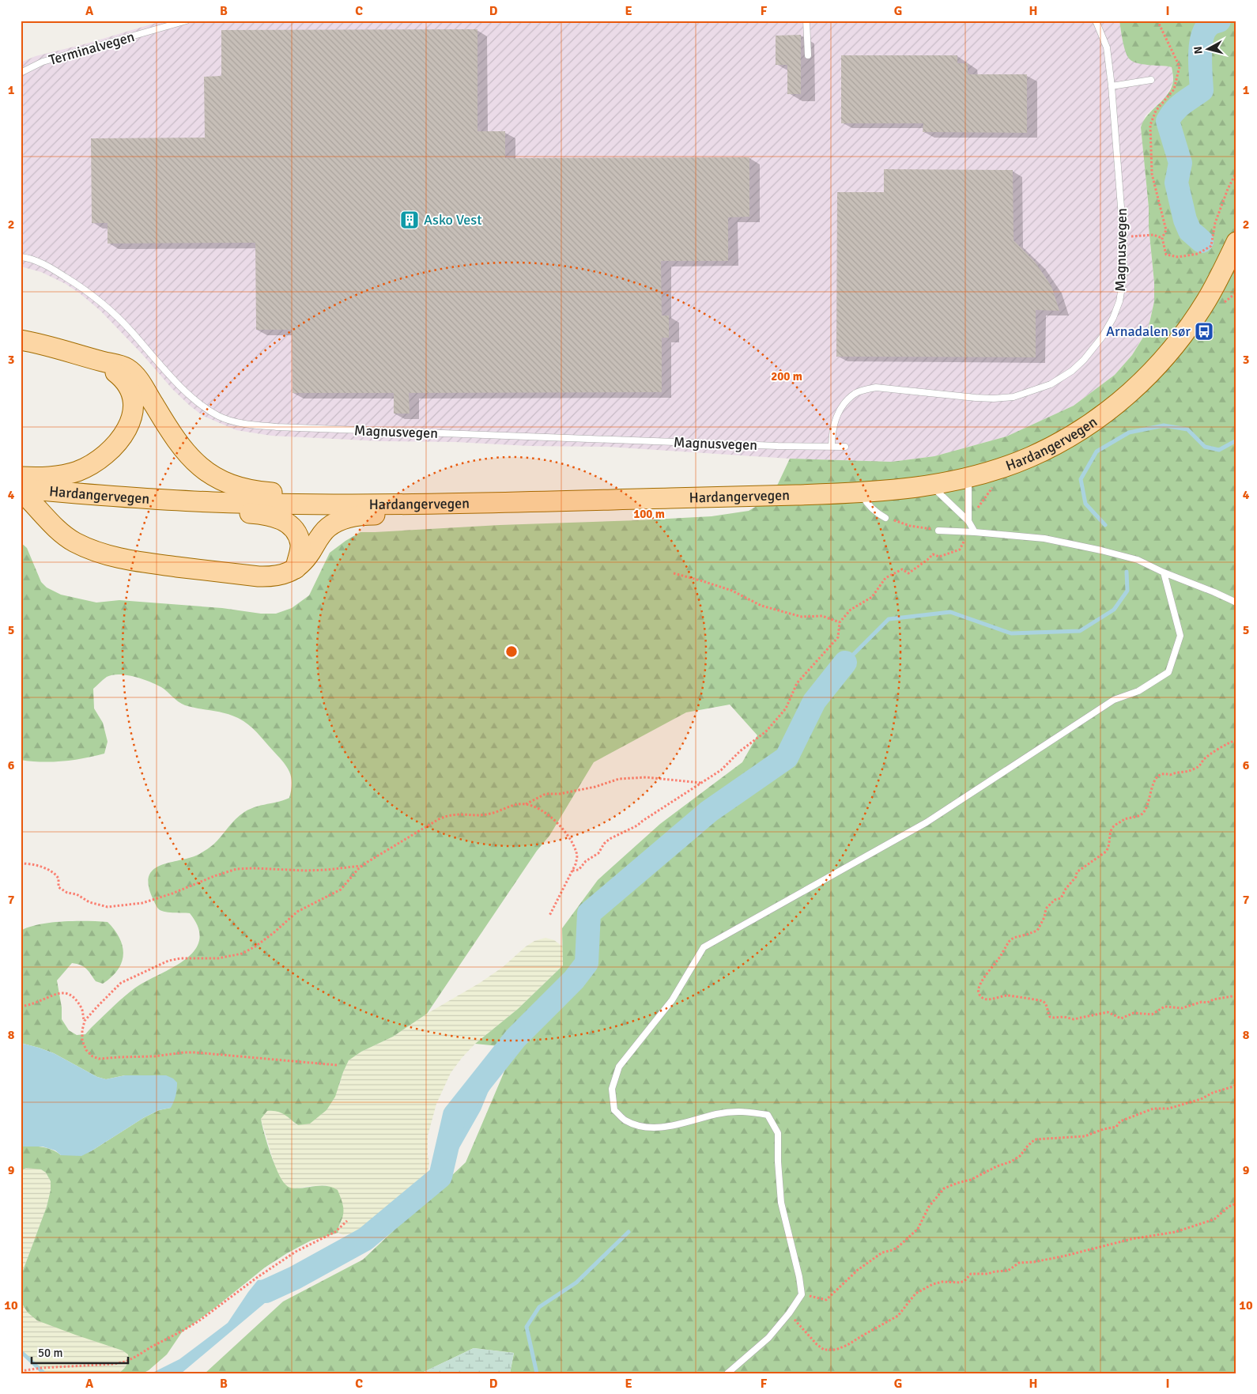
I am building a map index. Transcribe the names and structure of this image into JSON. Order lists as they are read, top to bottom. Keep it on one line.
{"streets":{"main road":["Hardangervegen"],"lane":["Terminalvegen","Magnusvegen"]},"places":{"building":["Asko Vest"],"bus stop":["Arnadalen sør"]},"scale_bar":"50 m","north":"left","grid":{"columns":["A","B","C","D","E","F","G","H","I"],"rows":["1","2","3","4","5","6","7","8","9","10"]},"rings":["200 m","100 m"]}
